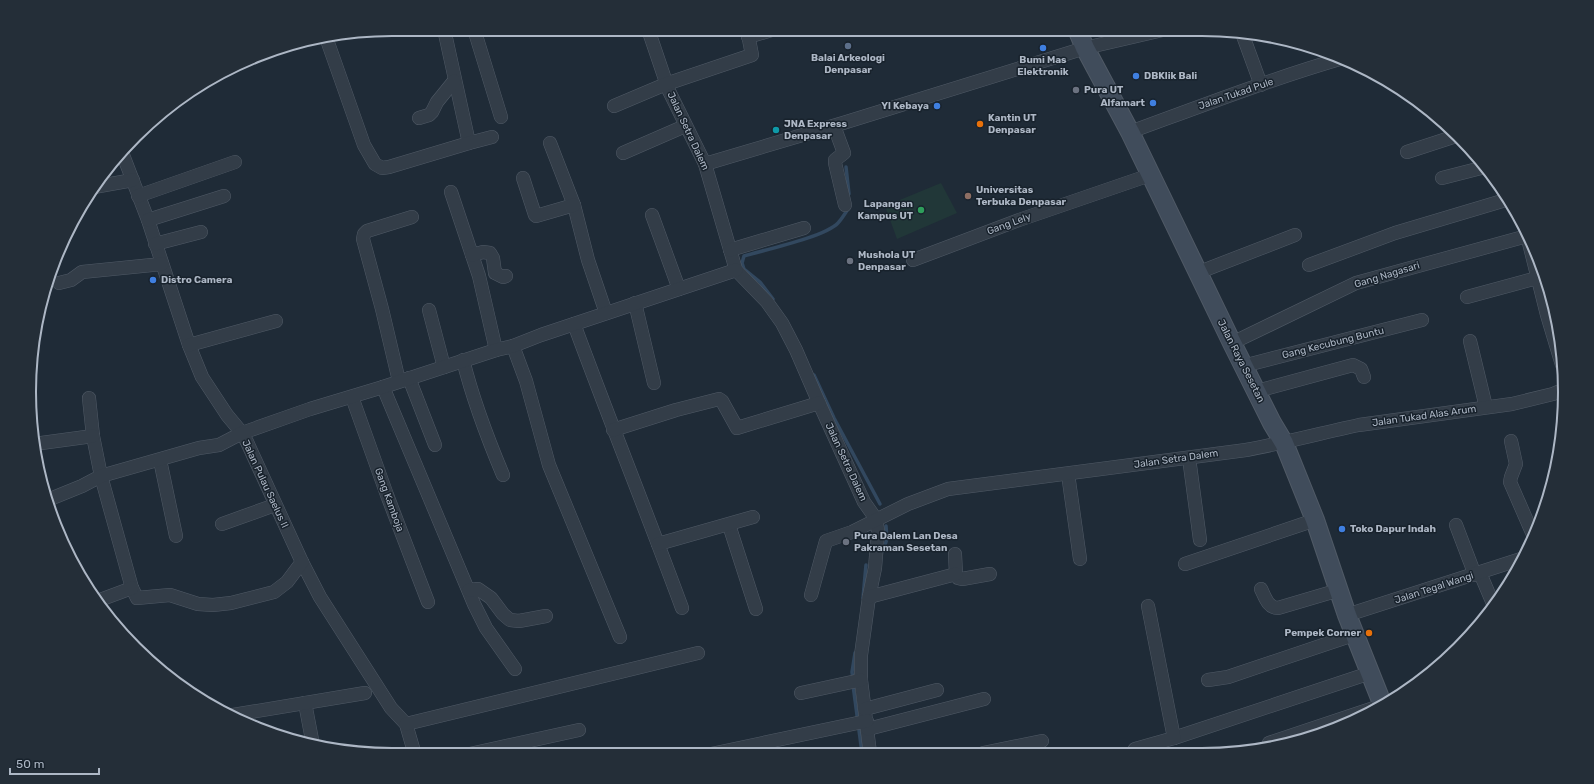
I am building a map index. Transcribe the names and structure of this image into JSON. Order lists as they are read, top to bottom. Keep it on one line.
{"streets":{"main road":["Jalan Raya Sesetan"],"street":["Jalan Tukad Pule","Jalan Setra Dalem","Gang Lely","Gang Nagasari","Gang Kecubung Buntu","Jalan Tukad Alas Arum","Jalan Pulau Saelus II","Gang Kamboja","Jalan Tegal Wangi"]},"crossings":[["Jalan Tukad Pule","Jalan Raya Sesetan"],["Jalan Setra Dalem","Jalan Raya Sesetan"],["Jalan Setra Dalem","Jalan Tukad Alas Arum"],["Gang Lely","Jalan Raya Sesetan"],["Gang Nagasari","Jalan Raya Sesetan"],["Gang Kecubung Buntu","Jalan Raya Sesetan"],["Jalan Raya Sesetan","Jalan Tukad Alas Arum"],["Jalan Raya Sesetan","Jalan Tegal Wangi"]],"places":["Balai Arkeologi Denpasar","Bumi Mas Elektronik","DBKlik Bali","Pura UT","Alfamart","Yl Kebaya","Kantin UT Denpasar","JNA Express Denpasar","Universitas Terbuka Denpasar","Lapangan Kampus UT","Mushola UT Denpasar","Distro Camera","Toko Dapur Indah","Pura Dalem Lan Desa Pakraman Sesetan","Pempek Corner"],"scale_bar":"50 m"}
